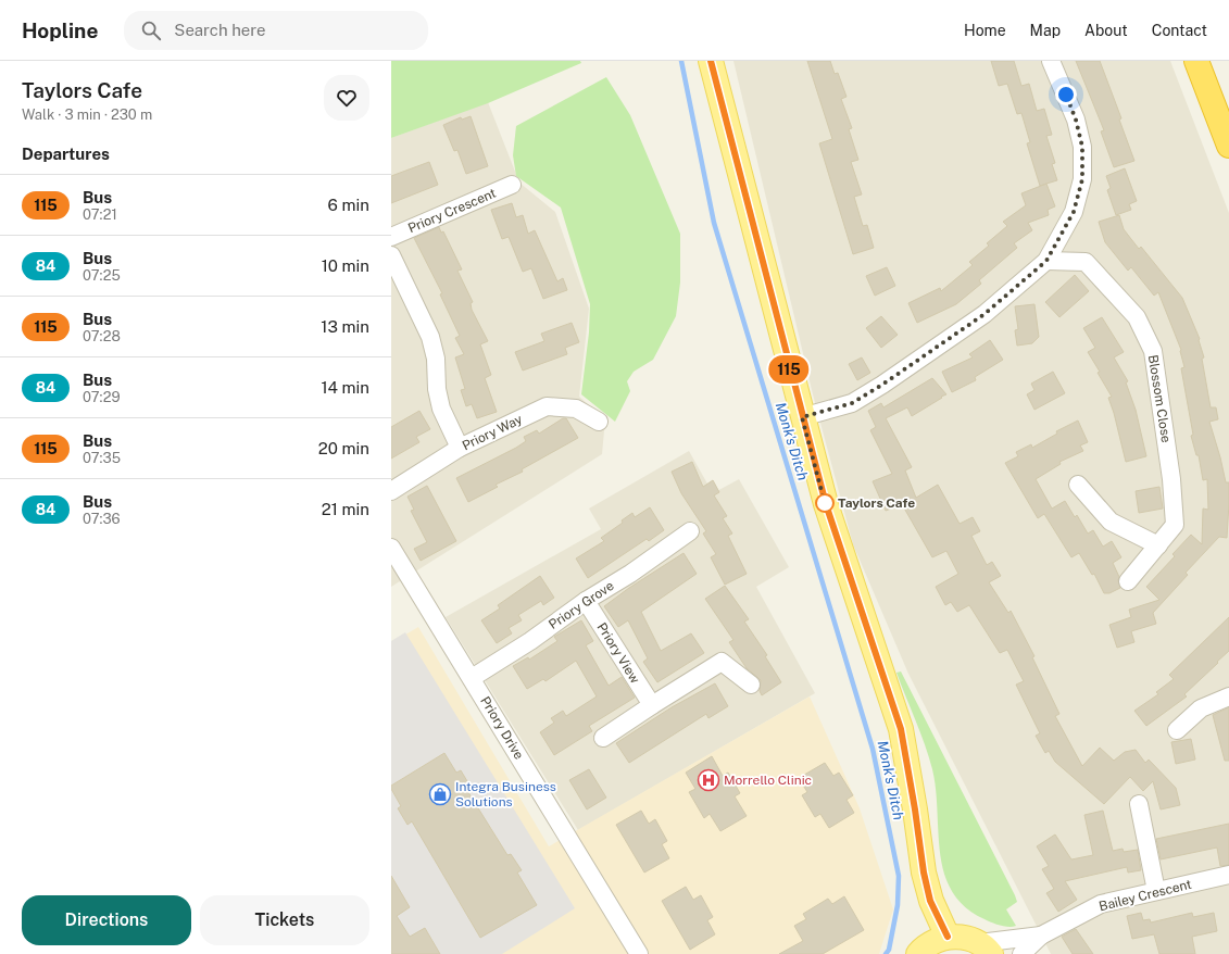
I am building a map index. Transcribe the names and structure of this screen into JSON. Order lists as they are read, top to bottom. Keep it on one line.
{"streets":{"street":["Priory Crescent","Blossom Close","Priory Way","Priory Grove","Priory View","Priory Drive","Bailey Crescent"]},"crossings":[["Priory Grove","Priory View"],["Priory Grove","Priory Drive"]],"water":["Monk's Ditch"],"places":{"other":["Taylors Cafe"],"hospital":["Morrello Clinic"],"shop":["Integra Business Solutions"]},"lines":["bus line 115"],"page":{"header":"Hopline","search":"Search here","nav":["Home","Map","About","Contact"],"heading":[["Taylors Cafe","Walk · 3 min · 230 m"],"Departures"],"on_map":"115","list":[{"mark":"115","name":"Bus","note":"07:21","value":"6 min"},{"mark":"84","name":"Bus","note":"07:25","value":"10 min"},{"mark":"115","name":"Bus","note":"07:28","value":"13 min"},{"mark":"84","name":"Bus","note":"07:29","value":"14 min"},{"mark":"115","name":"Bus","note":"07:35","value":"20 min"},{"mark":"84","name":"Bus","note":"07:36","value":"21 min"}],"buttons":["Directions","Tickets"]}}
